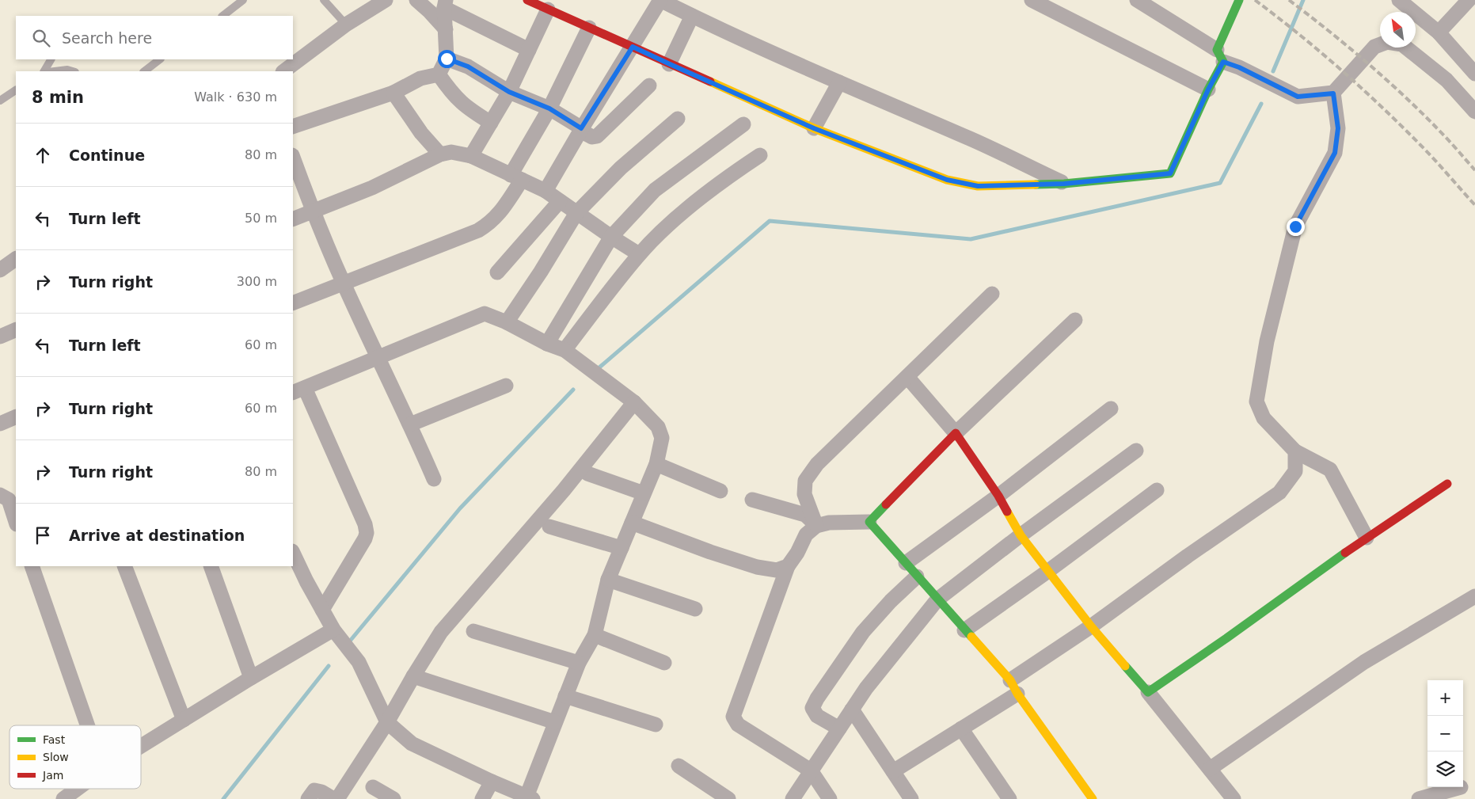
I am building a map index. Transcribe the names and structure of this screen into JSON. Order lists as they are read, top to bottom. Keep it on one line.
{"legend":["Fast","Slow","Jam"],"north":"top left","page":{"search":"Search here","heading":["8 min","Walk · 630 m"],"list":[["Continue","80 m"],["Turn left","50 m"],["Turn right","300 m"],["Turn left","60 m"],["Turn right","60 m"],["Turn right","80 m"],"Arrive at destination"],"map_buttons":["+","−"]}}
